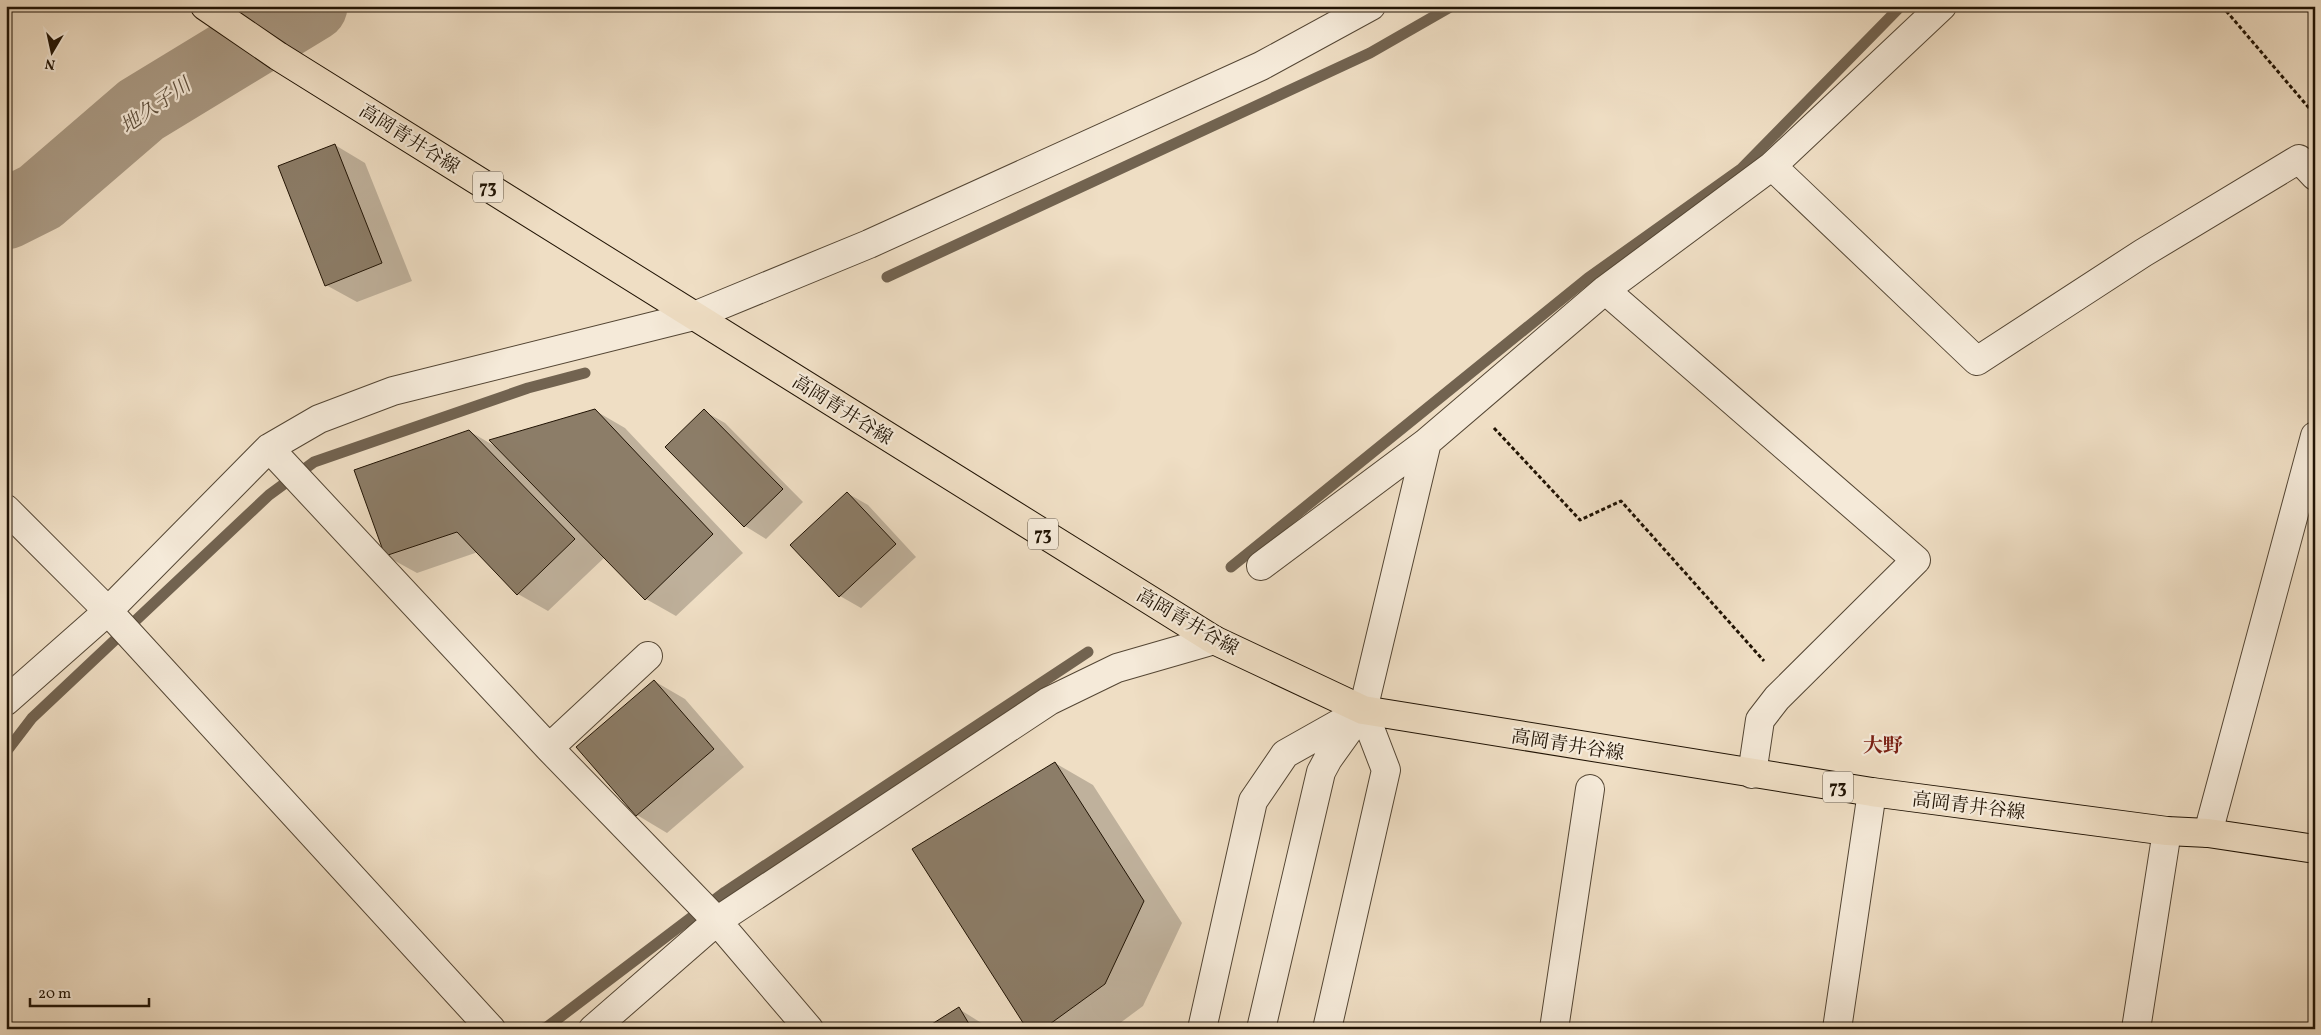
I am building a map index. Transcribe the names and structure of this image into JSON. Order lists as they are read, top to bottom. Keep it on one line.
{"streets":{"main road":["高岡青井谷線","73"]},"districts":["大野"],"water":["地久子川"],"scale_bar":"20 m","north":"bottom"}
